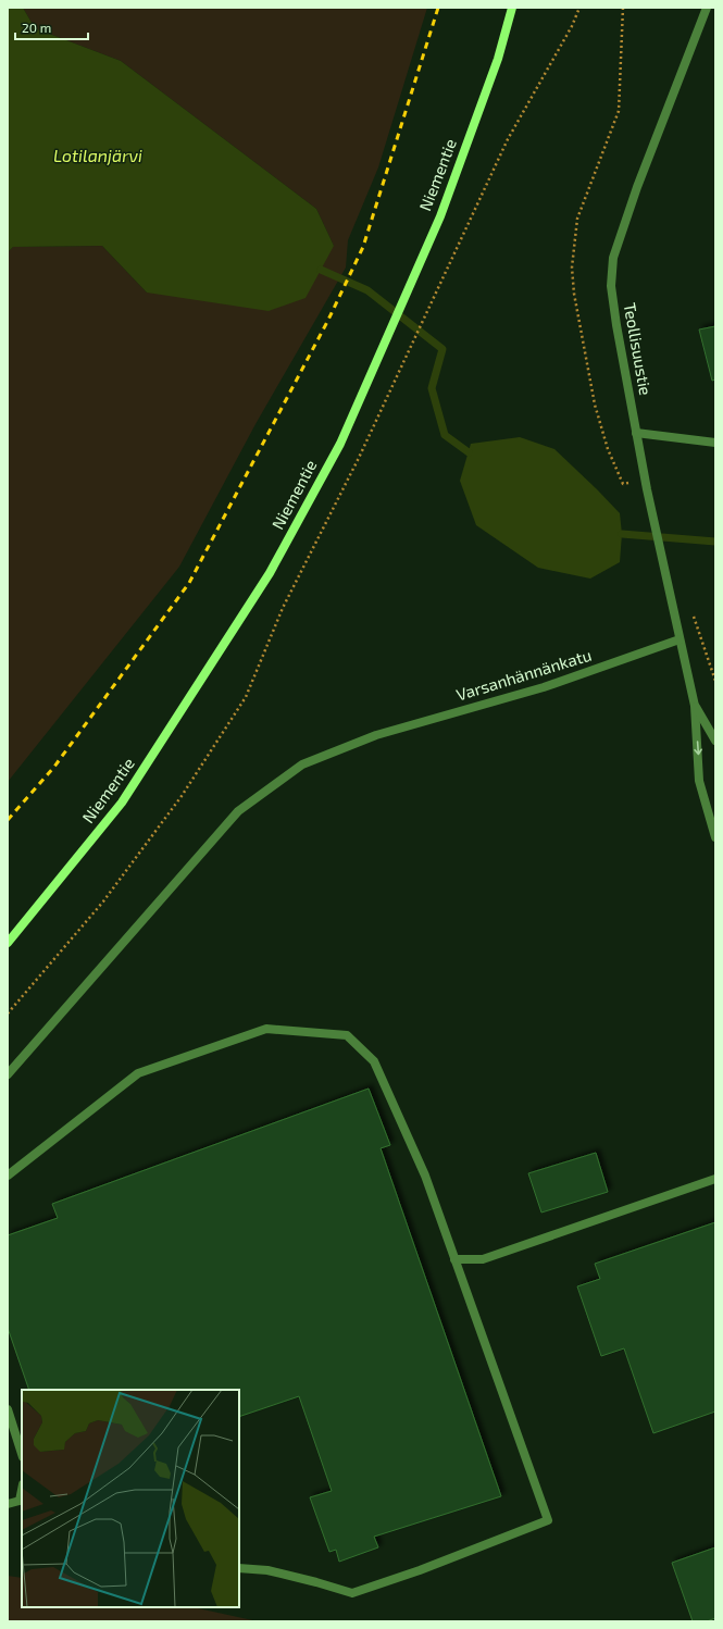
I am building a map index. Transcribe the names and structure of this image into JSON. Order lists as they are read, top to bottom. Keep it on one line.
{"streets":{"main road":["Niementie"],"lane":["Teollisuustie","Varsanhännänkatu"]},"crossings":[["Teollisuustie","Varsanhännänkatu"]],"water":["Lotilanjärvi"],"scale_bar":"20 m"}
